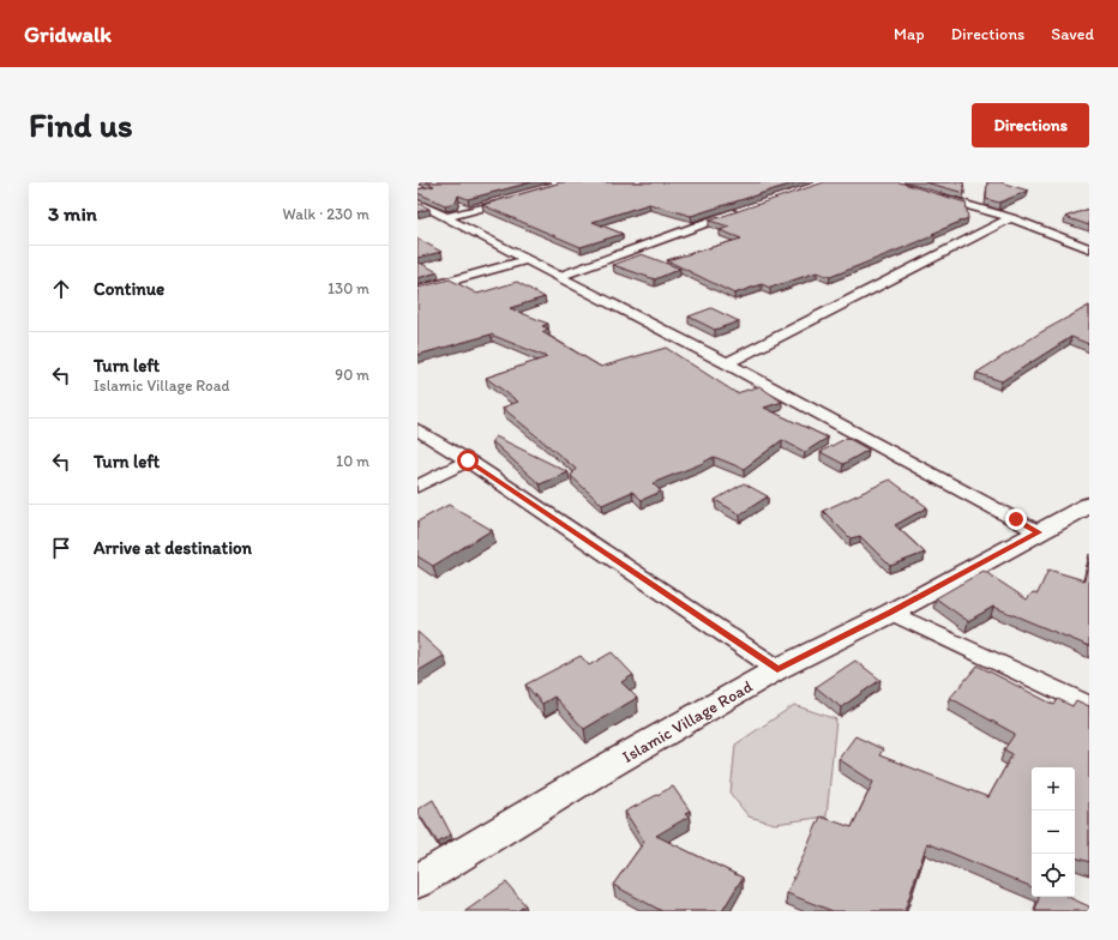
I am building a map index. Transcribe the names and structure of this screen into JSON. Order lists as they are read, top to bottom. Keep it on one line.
{"streets":{"street":["Islamic Village Road"]},"page":{"header":"Gridwalk","nav":["Map","Directions","Saved"],"buttons":"Directions","title":"Find us","heading":["3 min","Walk · 230 m"],"list":[["Continue","130 m"],["Turn left","Islamic Village Road","90 m"],["Turn left","10 m"],"Arrive at destination"],"map_buttons":["+","−"]}}
